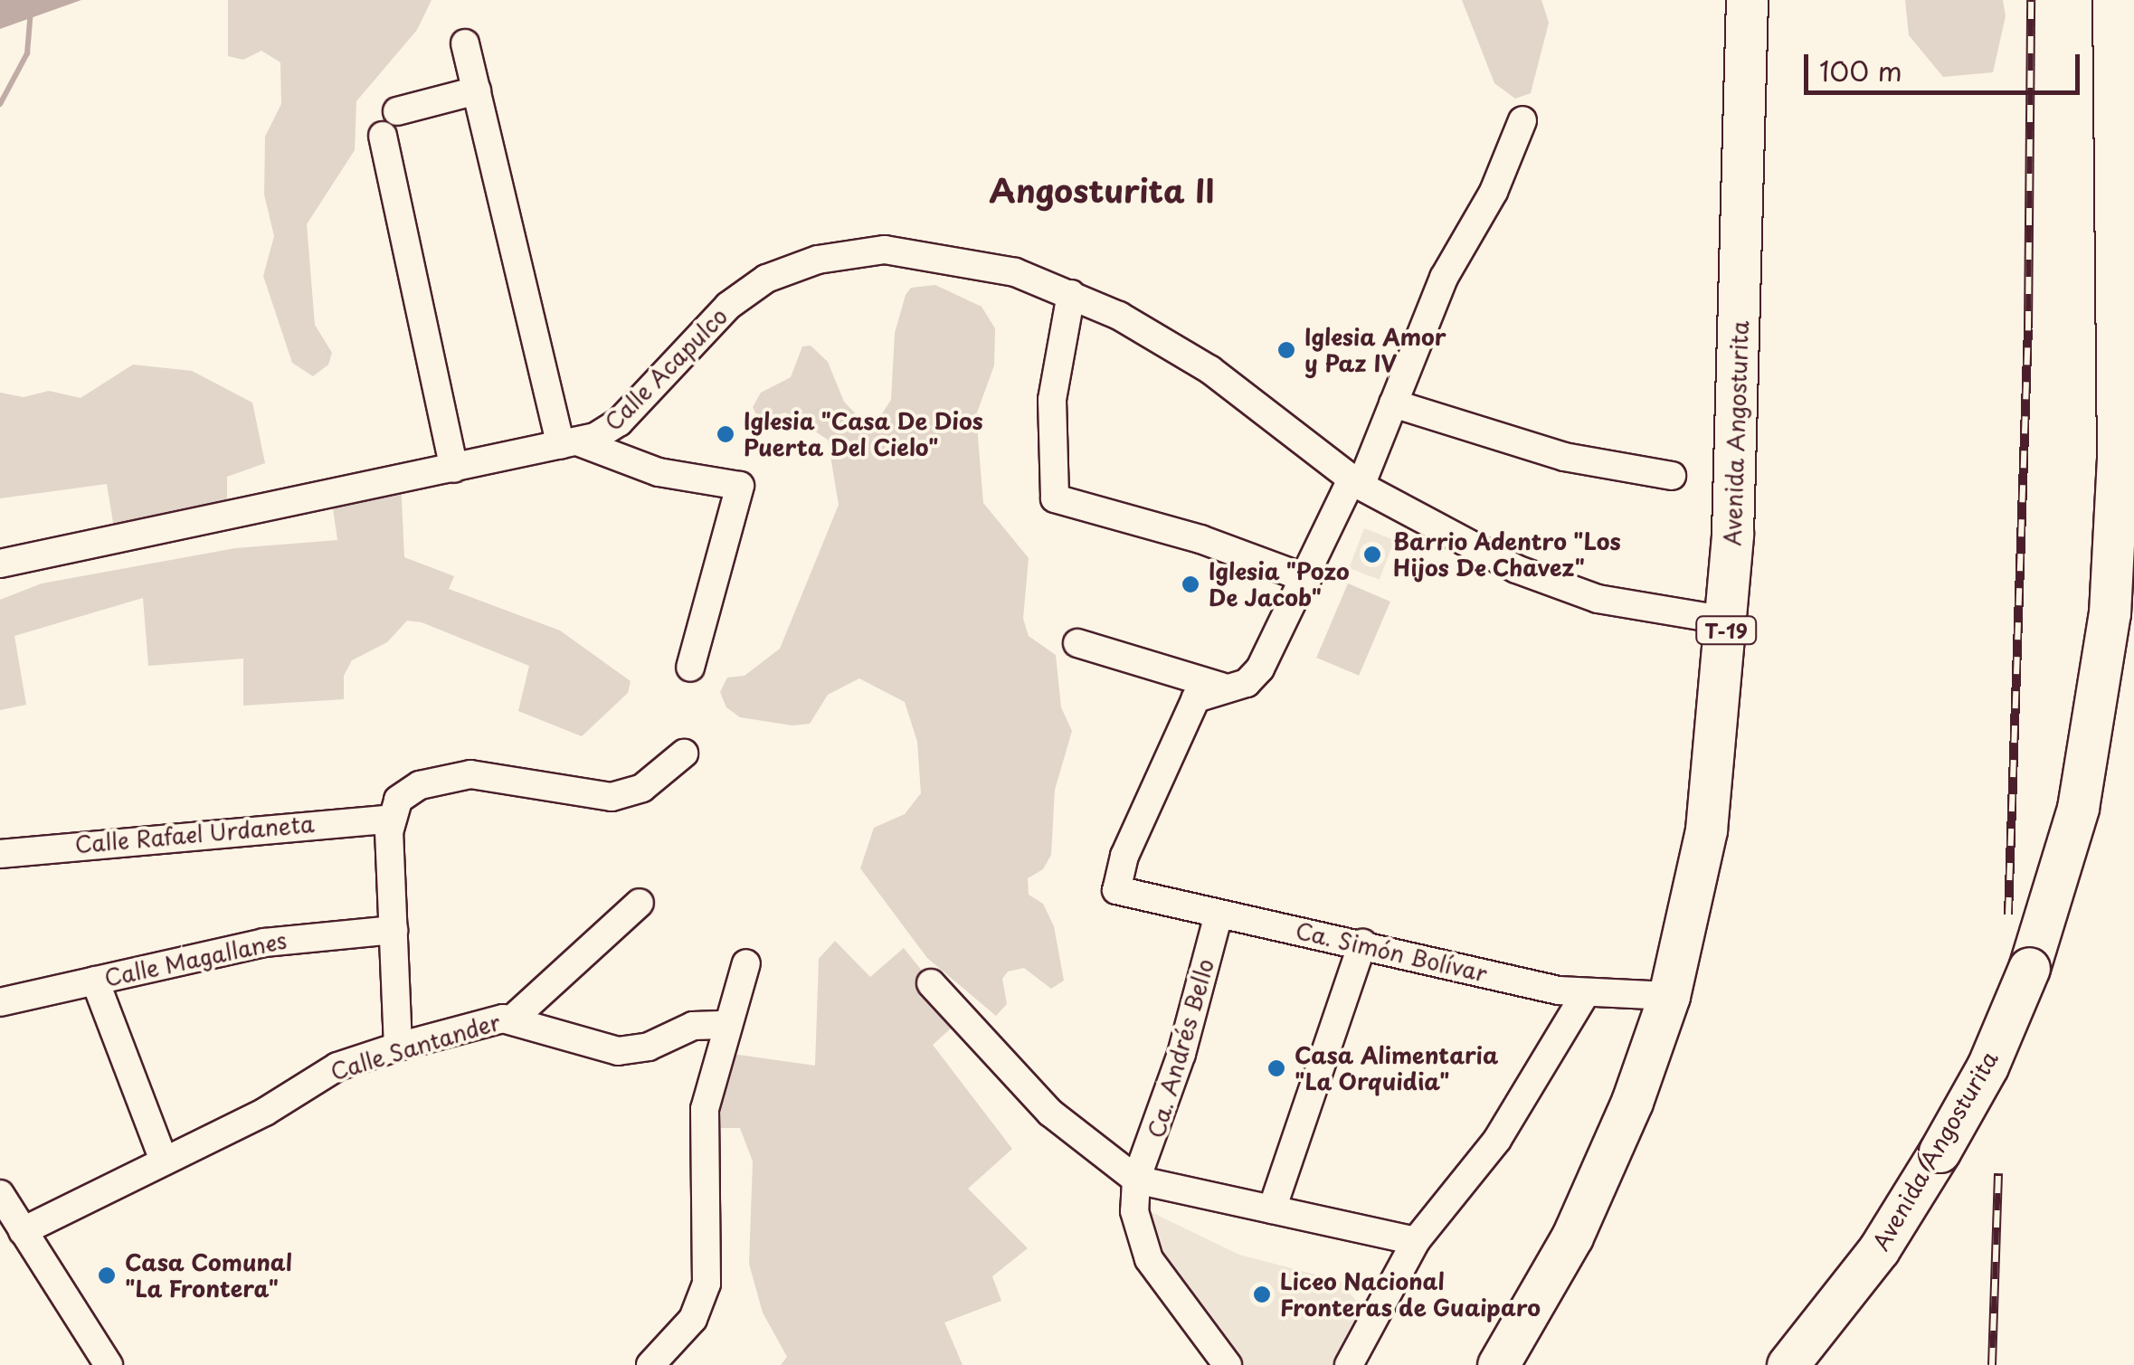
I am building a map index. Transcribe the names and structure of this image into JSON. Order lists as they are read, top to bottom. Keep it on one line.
{"streets":{"highway":["Avenida Angosturita","T-19"],"street":["Calle Acapulco","Calle Rafael Urdaneta","Ca. Simón Bolívar","Calle Magallanes","Calle Santander","Ca. Andrés Bello"]},"crossings":[["Calle Acapulco","Avenida Angosturita"],["Avenida Angosturita","Ca. Simón Bolívar"],["Ca. Simón Bolívar","Ca. Andrés Bello"]],"districts":["Angosturita II"],"places":["Iglesia Amor y Paz IV","Iglesia \"Casa De Dios Puerta Del Cielo\"","Barrio Adentro \"Los Hijos De Chavez\"","Iglesia \"Pozo De Jacob\"","Casa Alimentaria \"La Orquidia\"","Casa Comunal \"La Frontera\"","Liceo Nacional Fronteras de Guaiparo"],"scale_bar":"100 m"}
